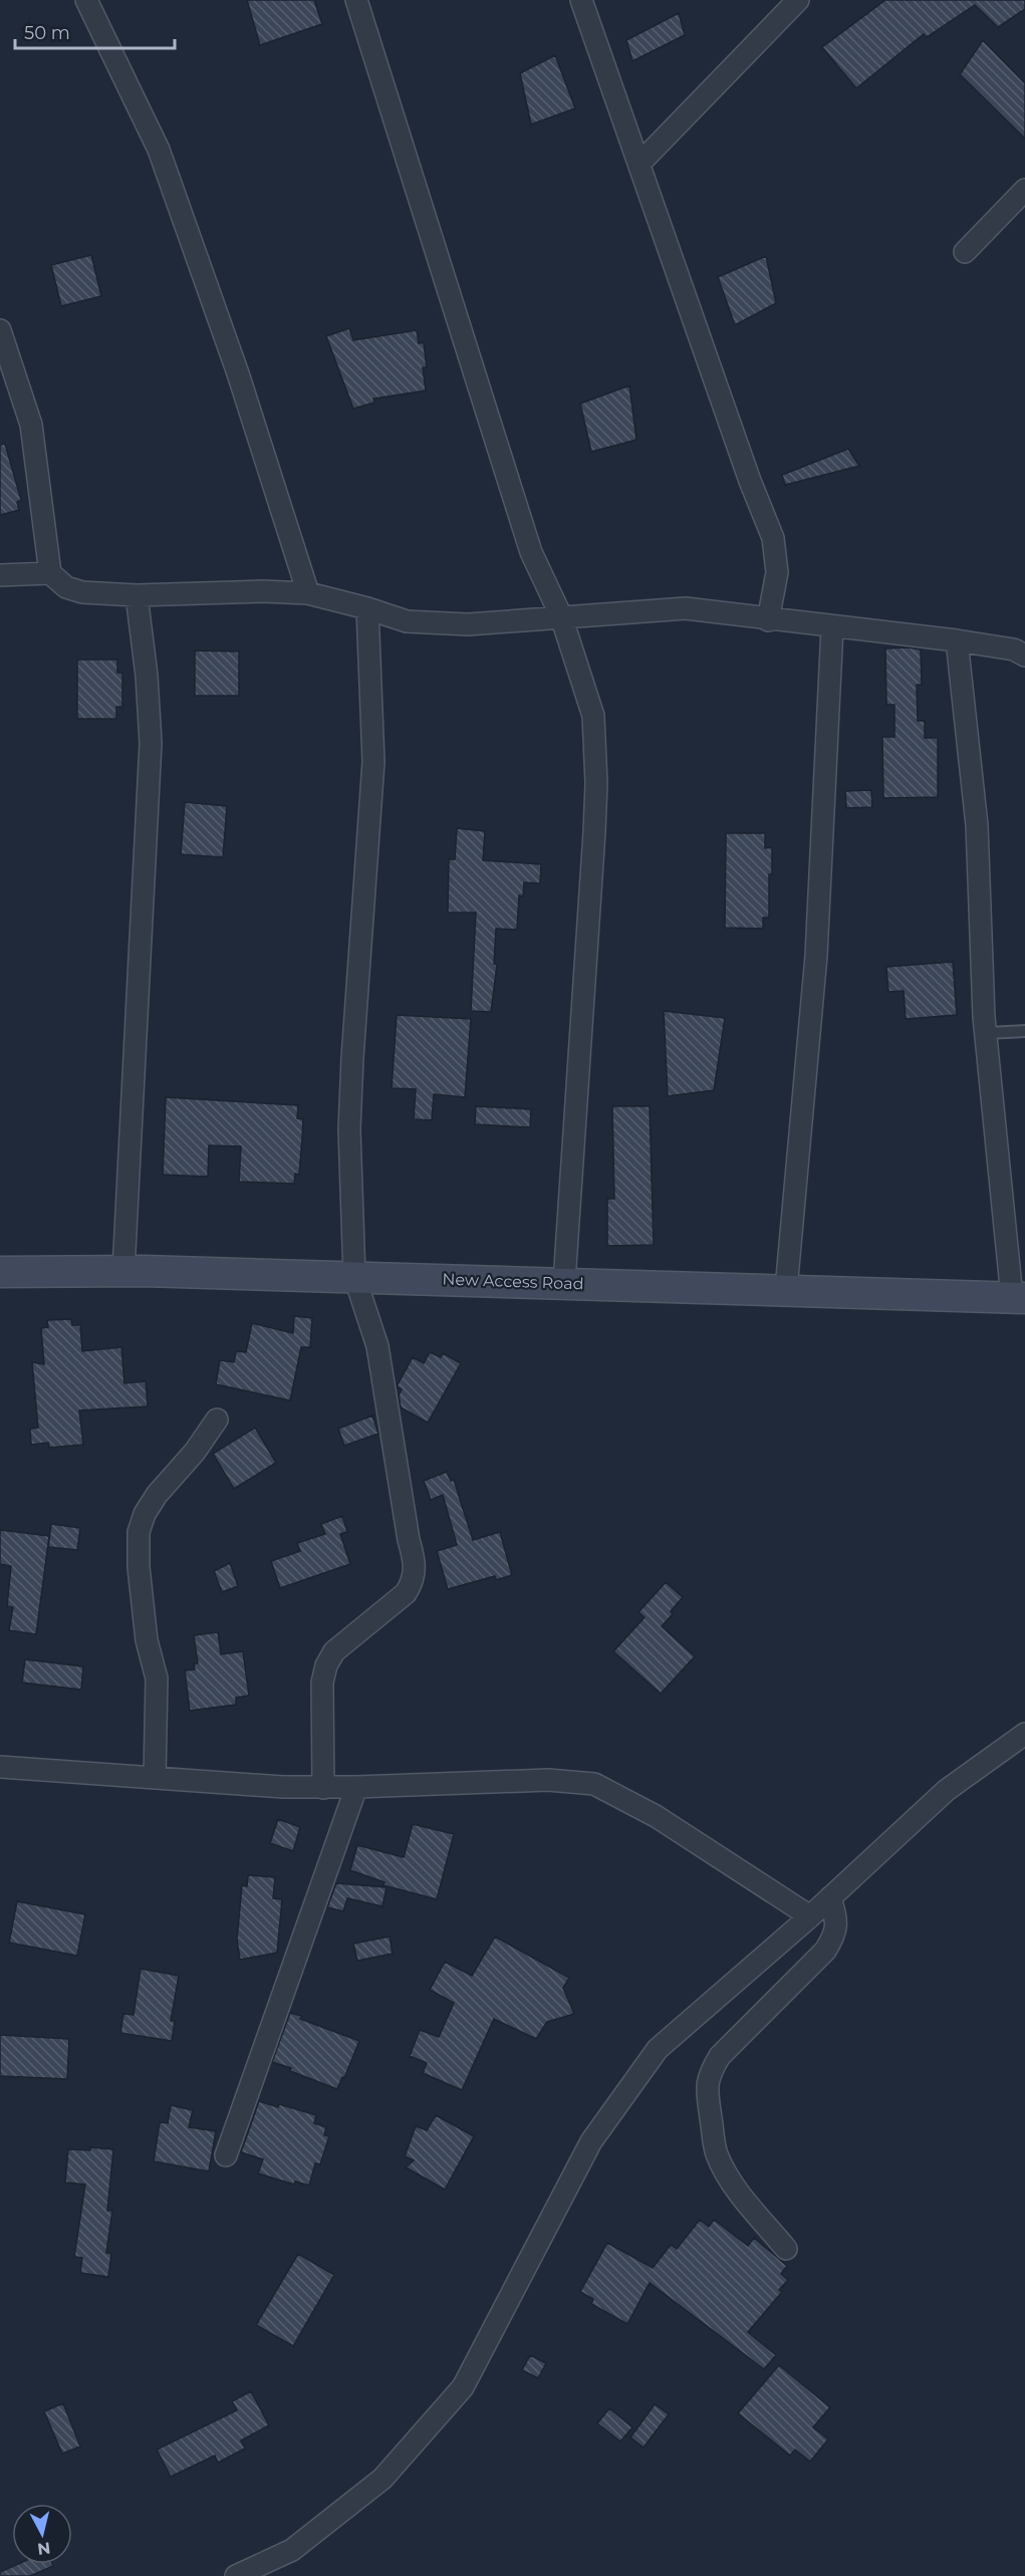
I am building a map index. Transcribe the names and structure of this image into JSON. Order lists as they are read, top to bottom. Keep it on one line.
{"streets":{"main road":["New Access Road"]},"scale_bar":"50 m","north":"bottom"}
